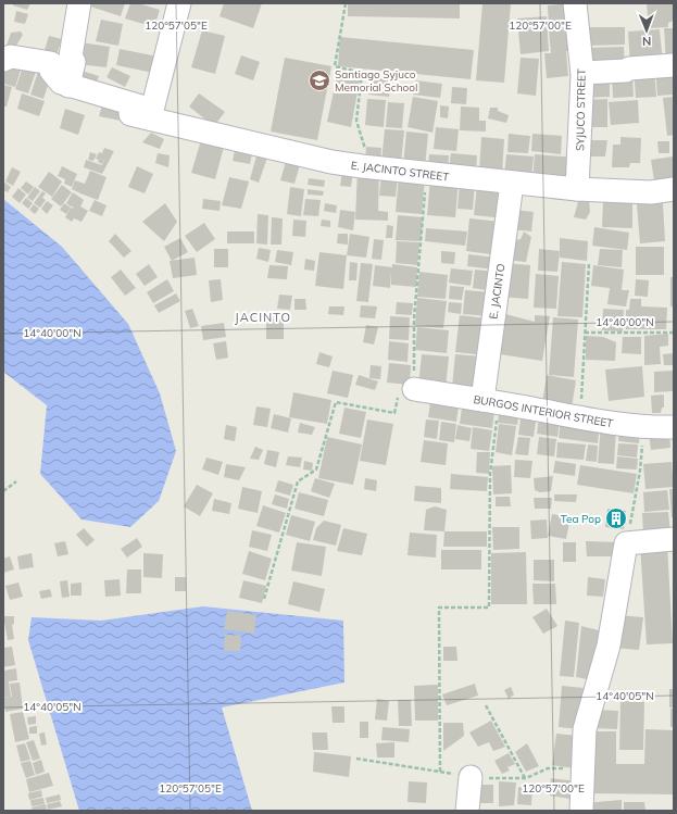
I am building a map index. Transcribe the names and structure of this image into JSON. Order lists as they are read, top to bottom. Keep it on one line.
{"streets":{"street":["SYJUCO STREET","E. JACINTO STREET","E. JACINTO","BURGOS INTERIOR STREET"]},"crossings":[["SYJUCO STREET","E. JACINTO STREET"],["E. JACINTO STREET","E. JACINTO"],["E. JACINTO","BURGOS INTERIOR STREET"]],"districts":["JACINTO"],"places":{"school or university":["Santiago Syjuco Memorial School"],"building":["Tea Pop"]},"north":"bottom","coordinates":["120°57'05\"E","120°57'00\"E","14°40'00\"N","14°40'05\"N"]}
